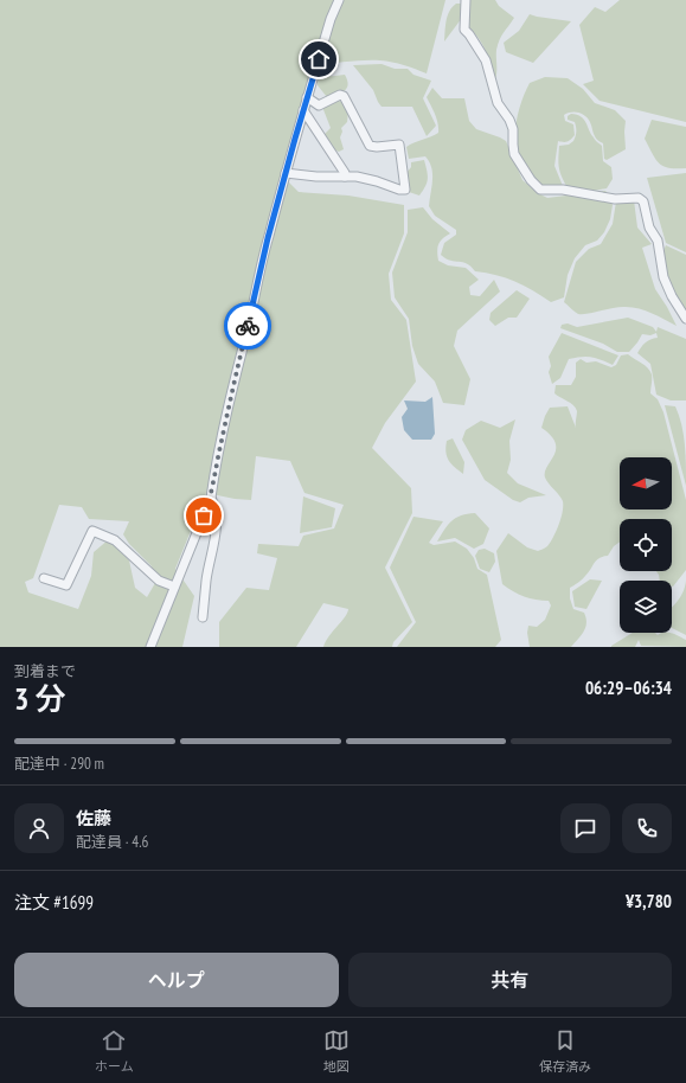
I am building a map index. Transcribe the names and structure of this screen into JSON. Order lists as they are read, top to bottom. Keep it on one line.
{"north":"left","page":{"heading":["3 分","到着まで","06:29–06:34"],"panel":["佐藤","配達員 · 4.6","注文 #1699","¥3,780"],"bar":"配達中 · 290 m","buttons":["ヘルプ","共有"],"tabs":["ホーム","地図","保存済み"]}}
